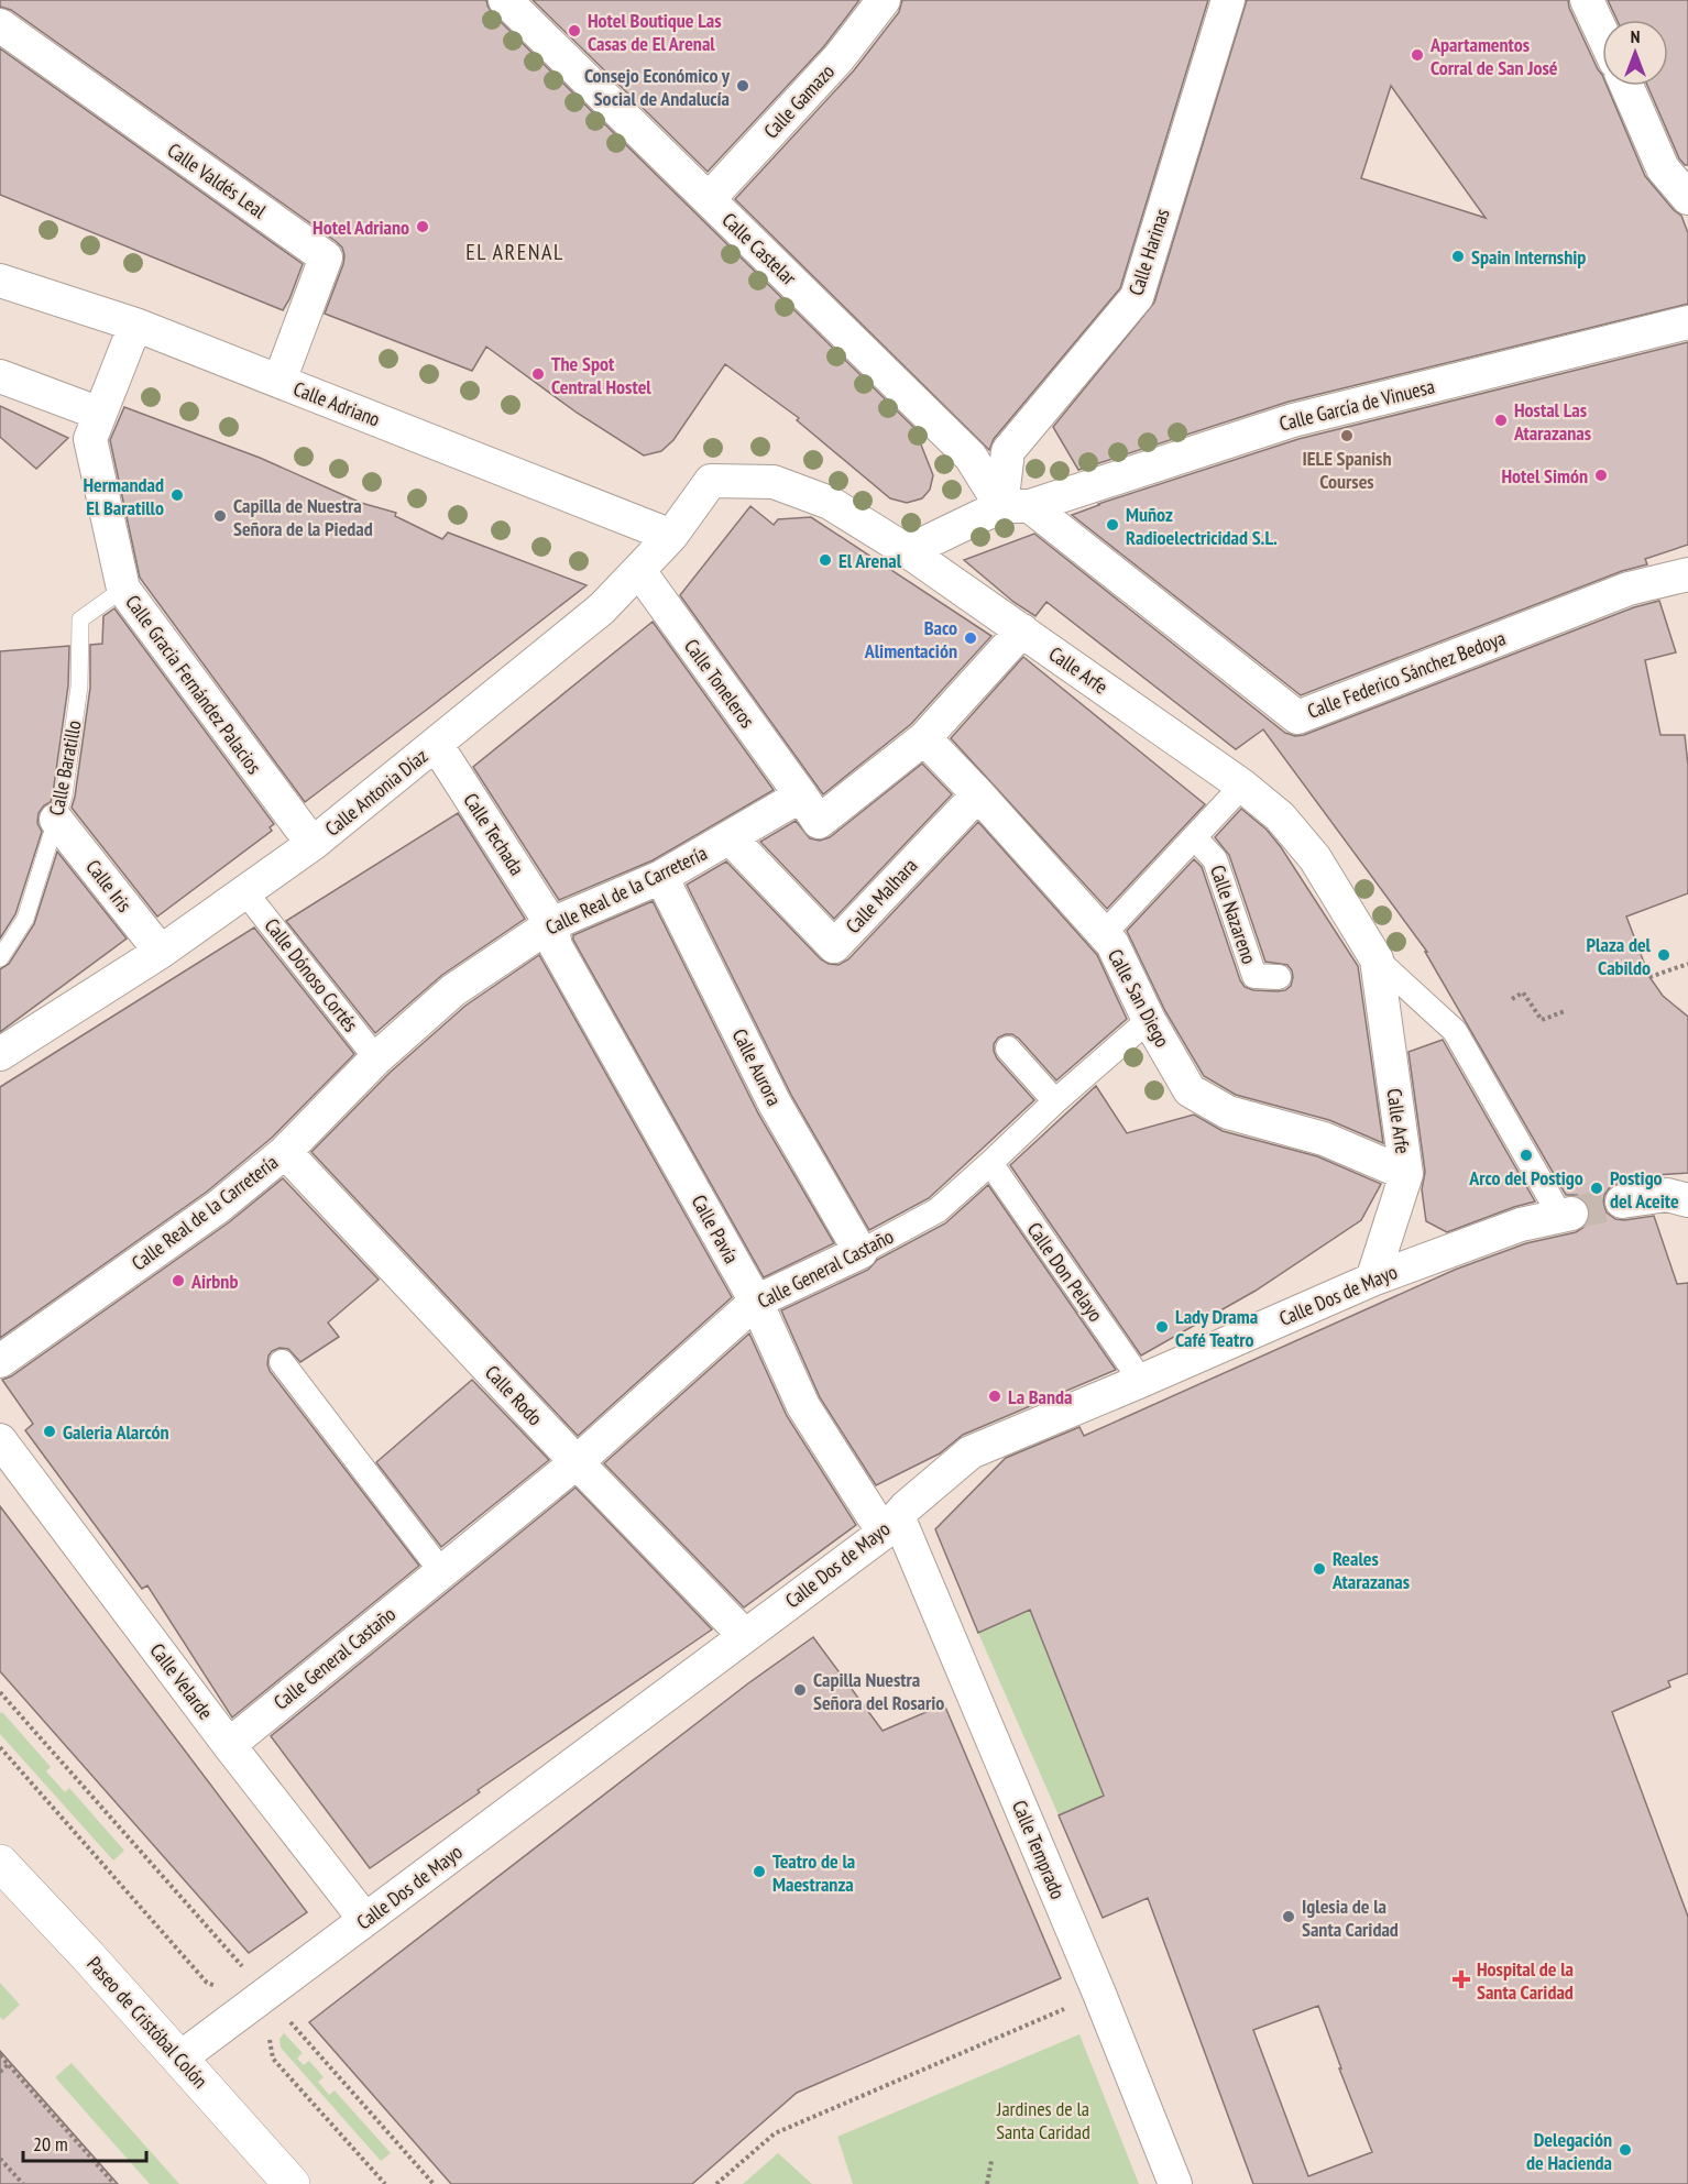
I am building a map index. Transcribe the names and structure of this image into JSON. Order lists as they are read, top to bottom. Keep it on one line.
{"streets":{"main road":["Paseo de Cristóbal Colón"],"street":["Calle Gamazo","Calle Valdés Leal","Calle Castelar","Calle Harinas","Calle Adriano","Calle García de Vinuesa","Calle Arfe","Calle Federico Sánchez Bedoya","Calle Toneleros","Calle Gracia Fernández Palacios","Calle Antonia Díaz","Calle Techada","Calle Iris","Calle Real de la Carretería","Calle Malhara","Calle Nazareno","Calle Dónoso Cortés","Calle San Diego","Calle Aurora","Calle Pavía","Calle General Castaño","Calle Don Pelayo","Calle Dos de Mayo","Calle Rodo","Calle Velarde","Calle Temprado"],"lane":["Calle Baratillo"]},"crossings":[["Calle Gamazo","Calle Castelar"],["Calle Valdés Leal","Calle Adriano"],["Calle Castelar","Calle Harinas"],["Calle Castelar","Calle García de Vinuesa"],["Calle Castelar","Calle Federico Sánchez Bedoya"],["Calle Harinas","Calle García de Vinuesa"],["Calle Harinas","Calle Federico Sánchez Bedoya"],["Calle Adriano","Calle Gracia Fernández Palacios"],["Calle Adriano","Calle Antonia Díaz"],["Calle García de Vinuesa","Calle Arfe"],["Calle García de Vinuesa","Calle Federico Sánchez Bedoya"],["Calle Arfe","Calle Antonia Díaz"],["Calle Arfe","Calle San Diego"],["Calle Arfe","Calle Dos de Mayo"],["Calle Toneleros","Calle Antonia Díaz"],["Calle Toneleros","Calle Real de la Carretería"],["Calle Gracia Fernández Palacios","Calle Baratillo"],["Calle Gracia Fernández Palacios","Calle Antonia Díaz"],["Calle Baratillo","Calle Iris"],["Calle Antonia Díaz","Calle Techada"],["Calle Antonia Díaz","Calle Iris"],["Calle Antonia Díaz","Calle Dónoso Cortés"],["Calle Techada","Calle Real de la Carretería"],["Calle Techada","Calle Pavía"],["Calle Real de la Carretería","Calle Malhara"],["Calle Real de la Carretería","Calle Dónoso Cortés"],["Calle Real de la Carretería","Calle Aurora"],["Calle Real de la Carretería","Calle Pavía"],["Calle Real de la Carretería","Calle Rodo"],["Calle Malhara","Calle San Diego"],["Calle San Diego","Calle General Castaño"],["Calle Aurora","Calle General Castaño"],["Calle Pavía","Calle General Castaño"],["Calle Pavía","Calle Dos de Mayo"],["Calle Pavía","Calle Temprado"],["Calle General Castaño","Calle Don Pelayo"],["Calle General Castaño","Calle Rodo"],["Calle General Castaño","Calle Velarde"],["Calle Don Pelayo","Calle Dos de Mayo"],["Calle Dos de Mayo","Calle Rodo"],["Calle Dos de Mayo","Calle Velarde"],["Calle Dos de Mayo","Calle Temprado"],["Calle Dos de Mayo","Paseo de Cristóbal Colón"]],"districts":["EL ARENAL"],"parks":["Jardines de la Santa Caridad"],"places":{"other":["Hotel Boutique Las Casas de El Arenal","Apartamentos Corral de San José","Consejo Económico y Social de Andalucía","Hotel Adriano","Spain Internship","The Spot Central Hostel","Hostal Las Atarazanas","IELE Spanish Courses","Hotel Simón","Hermandad El Baratillo","Capilla de Nuestra Señora de la Piedad","Muñoz Radioelectricidad S.L.","El Arenal","Baco Alimentación","Plaza del Cabildo","Arco del Postigo","Postigo del Aceite","Airbnb","Lady Drama Café Teatro","La Banda","Galeria Alarcón","Reales Atarazanas","Capilla Nuestra Señora del Rosario","Teatro de la Maestranza","Iglesia de la Santa Caridad","Delegación de Hacienda"],"health":["Hospital de la Santa Caridad"]},"scale_bar":"20 m","north":"top"}
